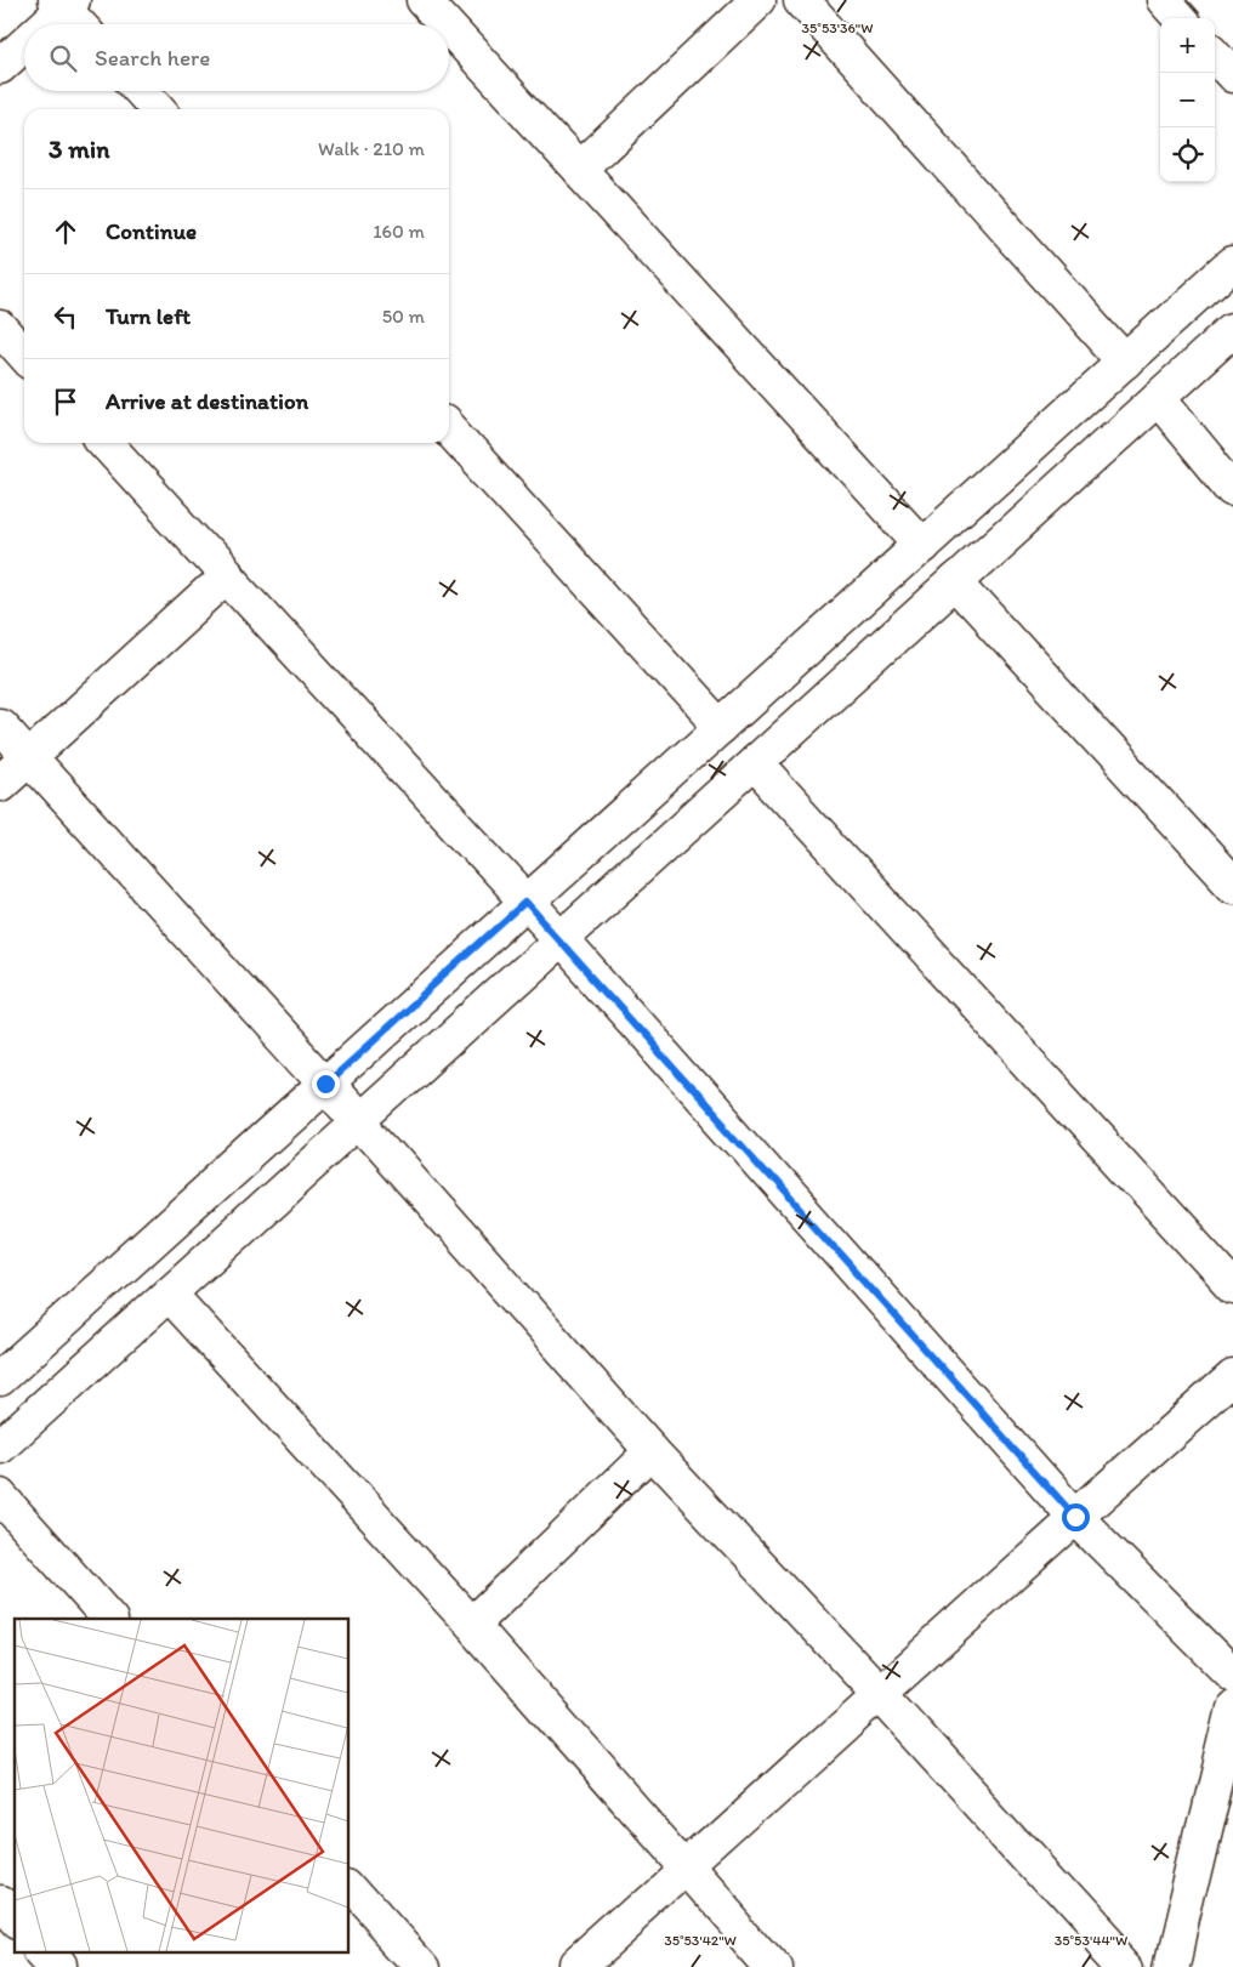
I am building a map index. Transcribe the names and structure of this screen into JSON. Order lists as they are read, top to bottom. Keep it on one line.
{"page":{"map_buttons":["+","−"],"search":"Search here","heading":["3 min","Walk · 210 m"],"list":[["Continue","160 m"],["Turn left","50 m"],"Arrive at destination"]},"coordinates":["35°53'36\"W","35°53'42\"W","35°53'44\"W"]}
